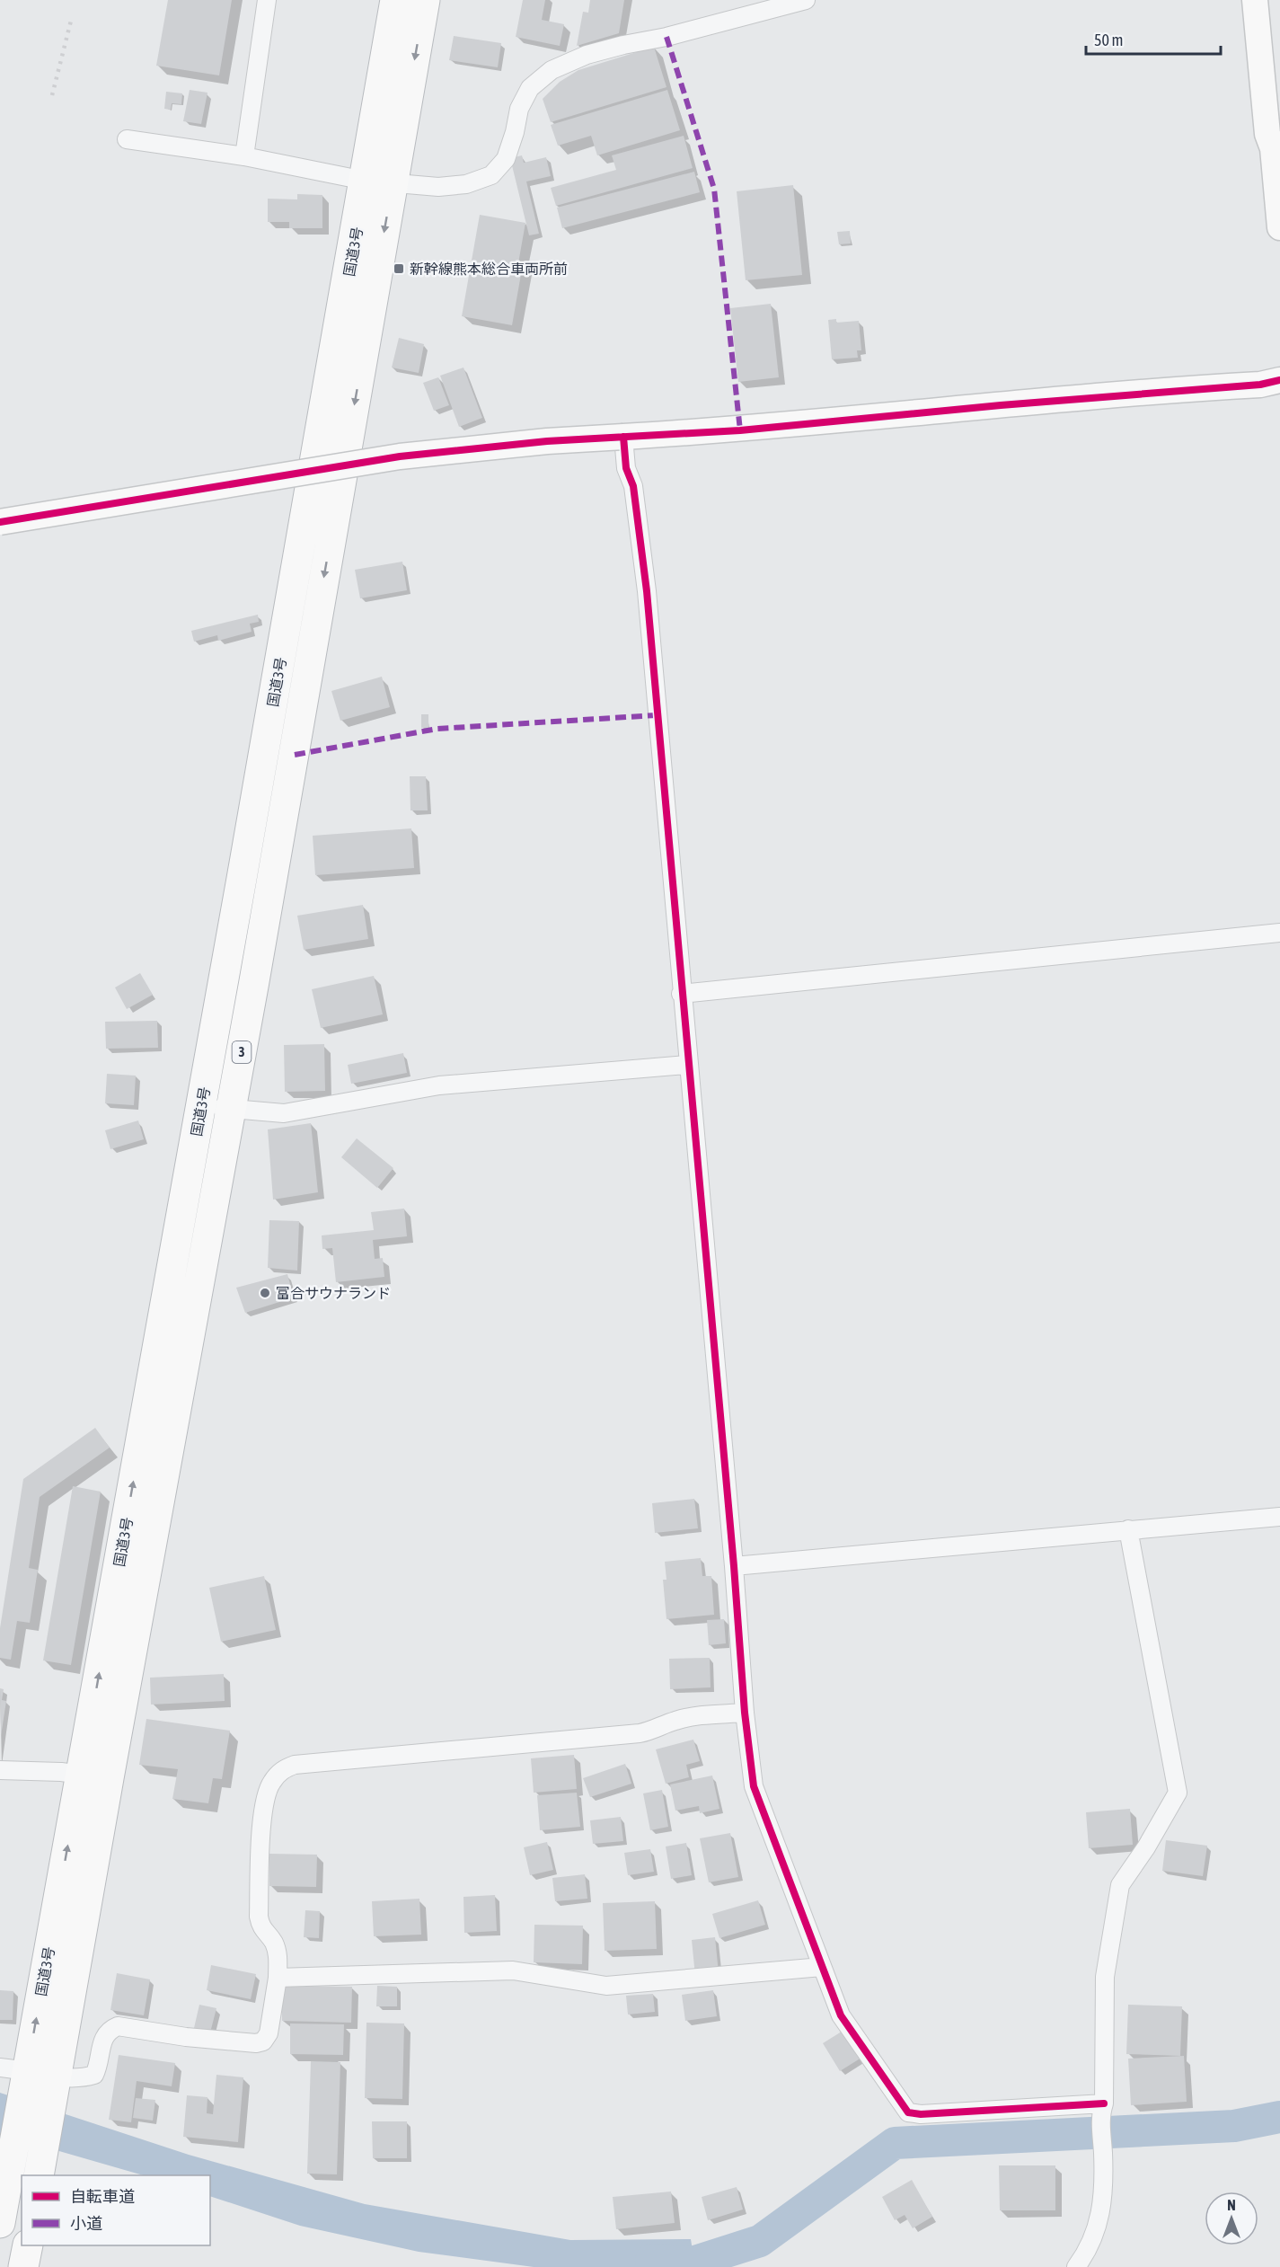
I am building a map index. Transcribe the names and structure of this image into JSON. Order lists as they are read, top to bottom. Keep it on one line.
{"streets":{"highway":["国道3号","3"]},"places":{"transit":["新幹線熊本総合車両所前"],"other":["富合サウナランド"]},"legend":["自転車道","小道"],"scale_bar":"50 m","north":"top"}
